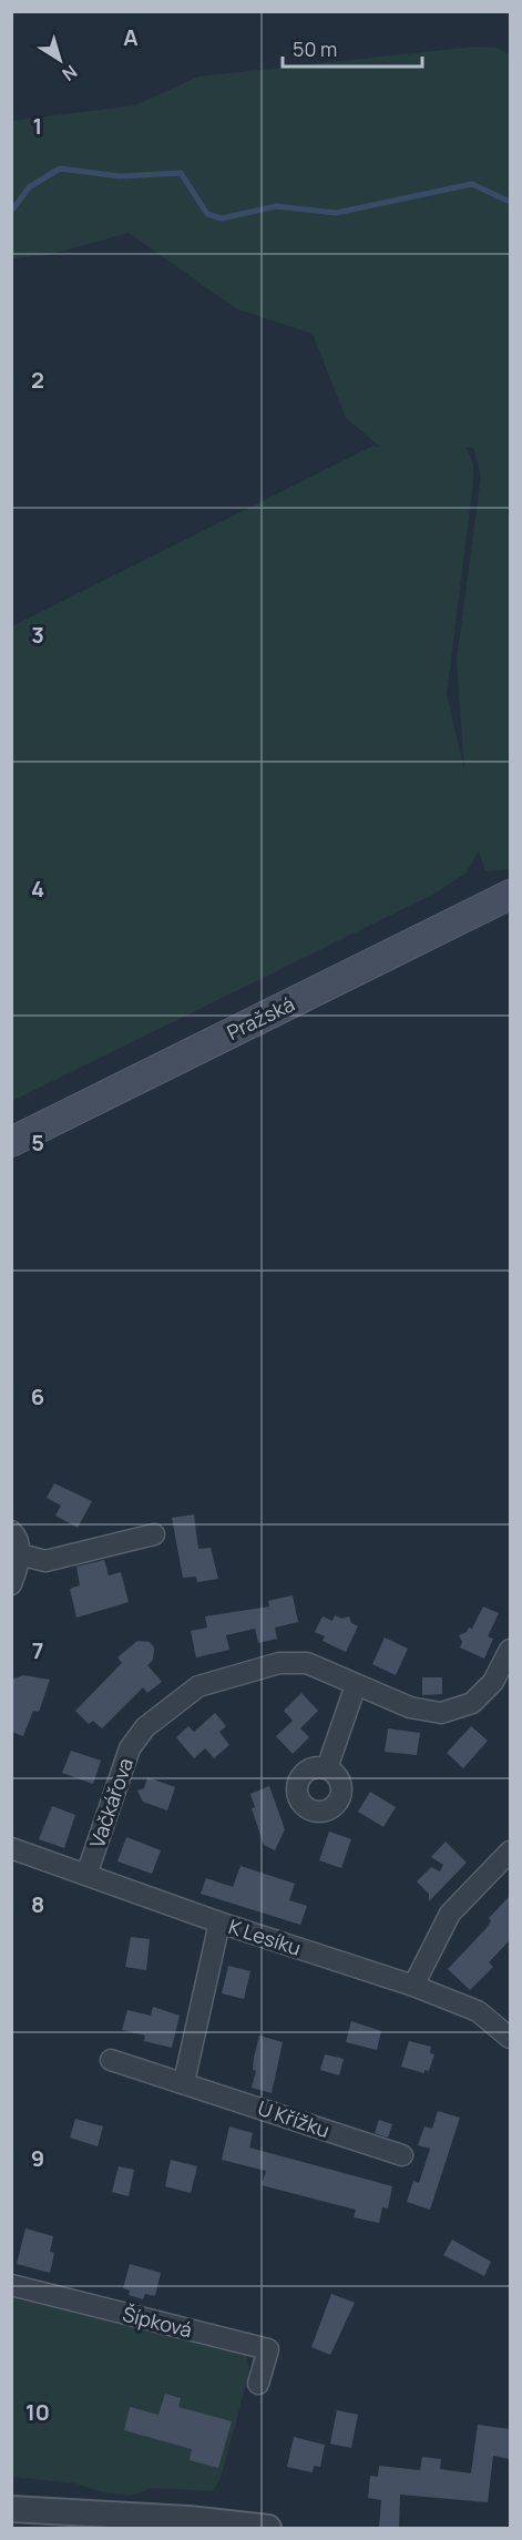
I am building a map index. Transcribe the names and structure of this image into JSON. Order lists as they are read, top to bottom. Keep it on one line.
{"streets":{"main road":["Pražská"],"street":["Vačkářova","K Lesíku","U Křížku","Šípková"]},"crossings":[["Vačkářova","K Lesíku"]],"scale_bar":"50 m","north":"bottom right","grid":{"columns":["A"],"rows":["1","2","3","4","5","6","7","8","9","10"]}}
